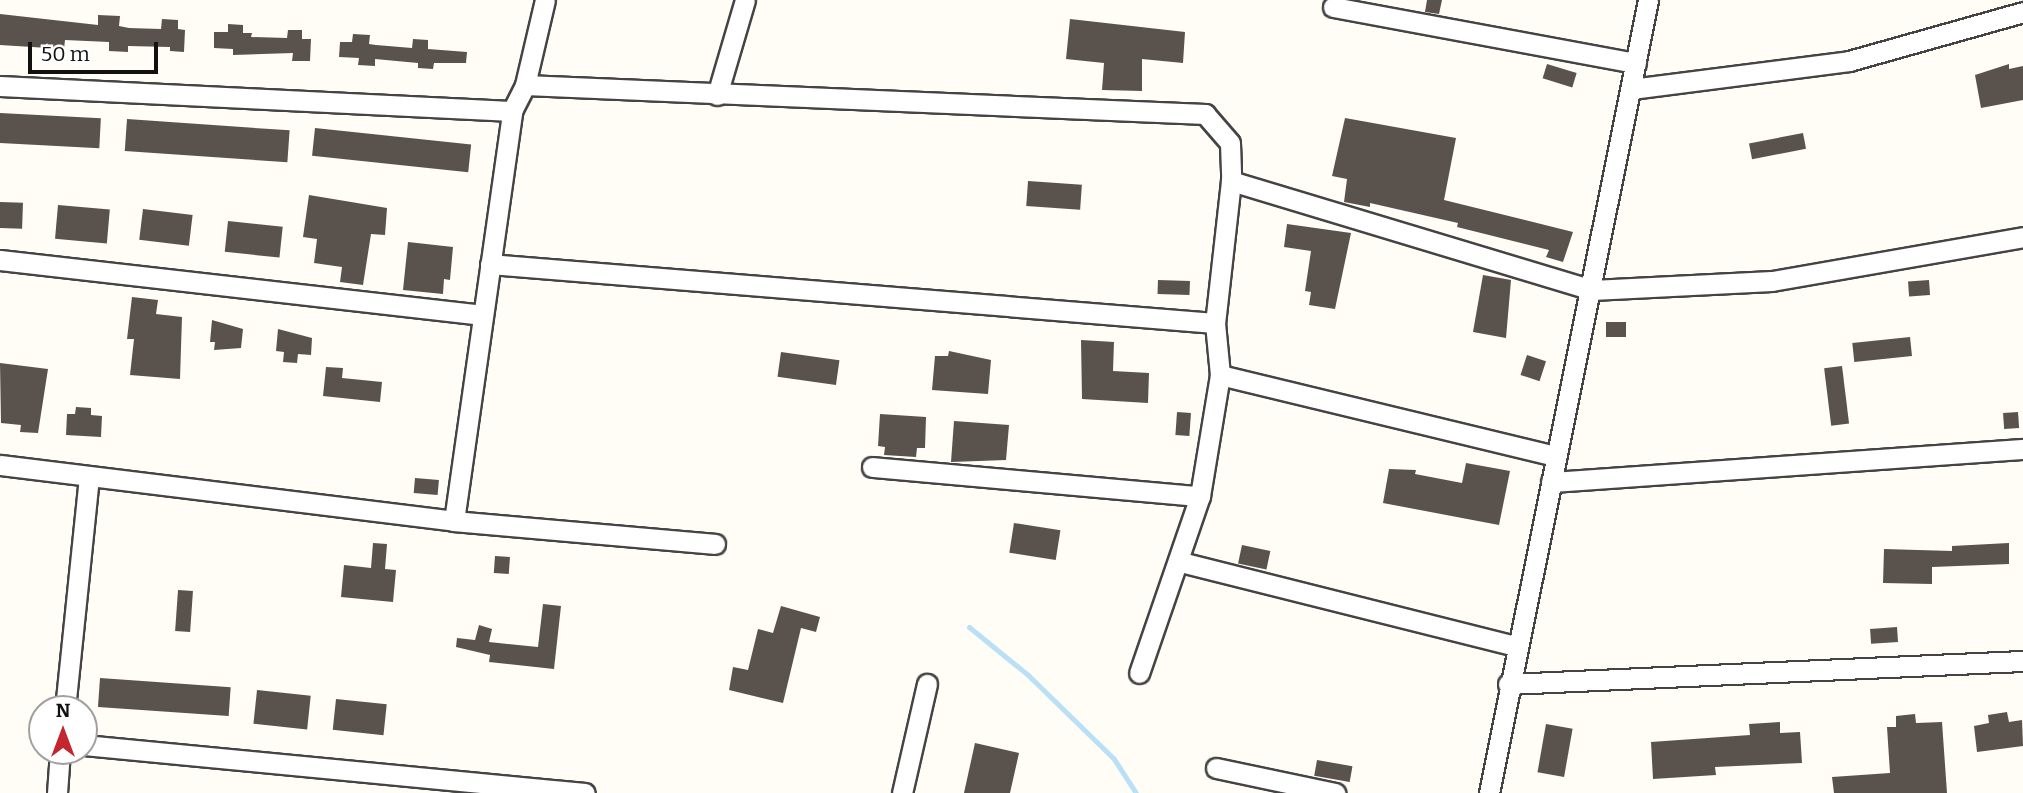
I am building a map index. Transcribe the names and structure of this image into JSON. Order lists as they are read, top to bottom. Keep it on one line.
{"scale_bar":"50 m","north":"top"}
